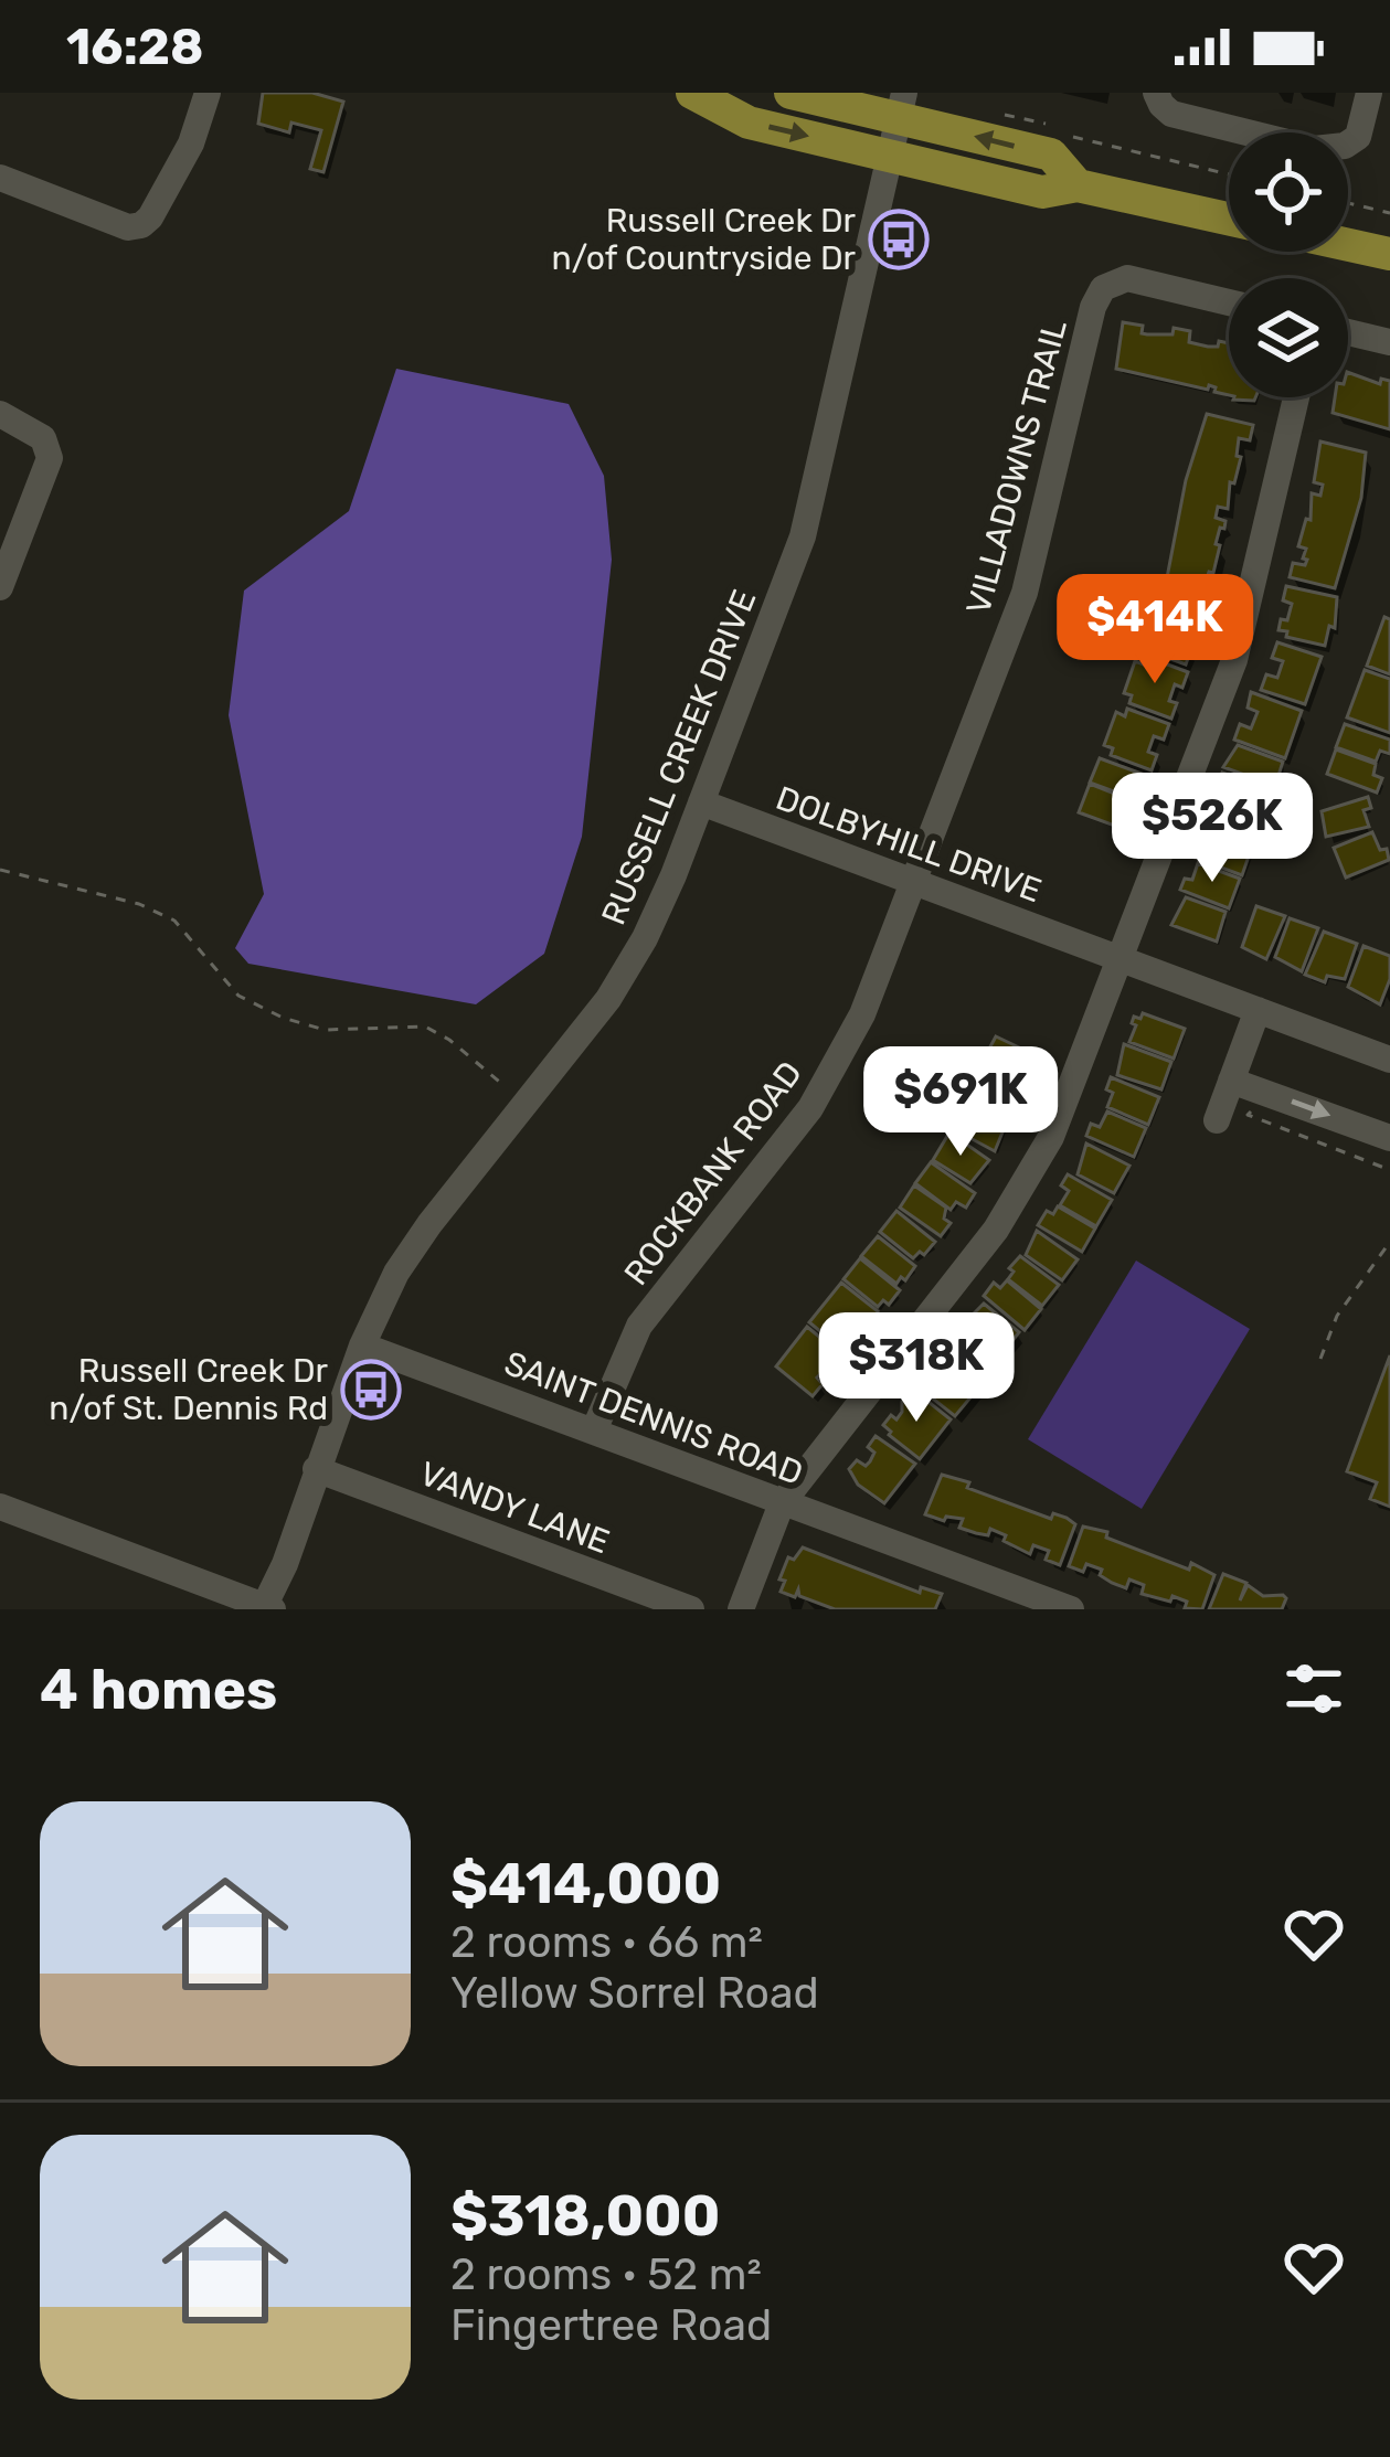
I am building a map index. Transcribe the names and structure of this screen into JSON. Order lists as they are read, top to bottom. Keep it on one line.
{"streets":{"street":["VILLADOWNS TRAIL","RUSSELL CREEK DRIVE","DOLBYHILL DRIVE","ROCKBANK ROAD","SAINT DENNIS ROAD","VANDY LANE"]},"crossings":[["VILLADOWNS TRAIL","DOLBYHILL DRIVE"],["VILLADOWNS TRAIL","ROCKBANK ROAD"],["RUSSELL CREEK DRIVE","DOLBYHILL DRIVE"],["RUSSELL CREEK DRIVE","SAINT DENNIS ROAD"],["RUSSELL CREEK DRIVE","VANDY LANE"],["DOLBYHILL DRIVE","ROCKBANK ROAD"],["ROCKBANK ROAD","SAINT DENNIS ROAD"]],"places":{"bus stop":["Russell Creek Dr n/of Countryside Dr","Russell Creek Dr n/of St. Dennis Rd"]},"page":{"status":"16:28","price":["$414K","$526K","$691K","$318K"],"heading":"4 homes","list":[{"name":"$414,000","note":"2 rooms · 66 m² · Yellow Sorrel Road"},{"name":"$318,000","note":"2 rooms · 52 m² · Fingertree Road"}]}}
